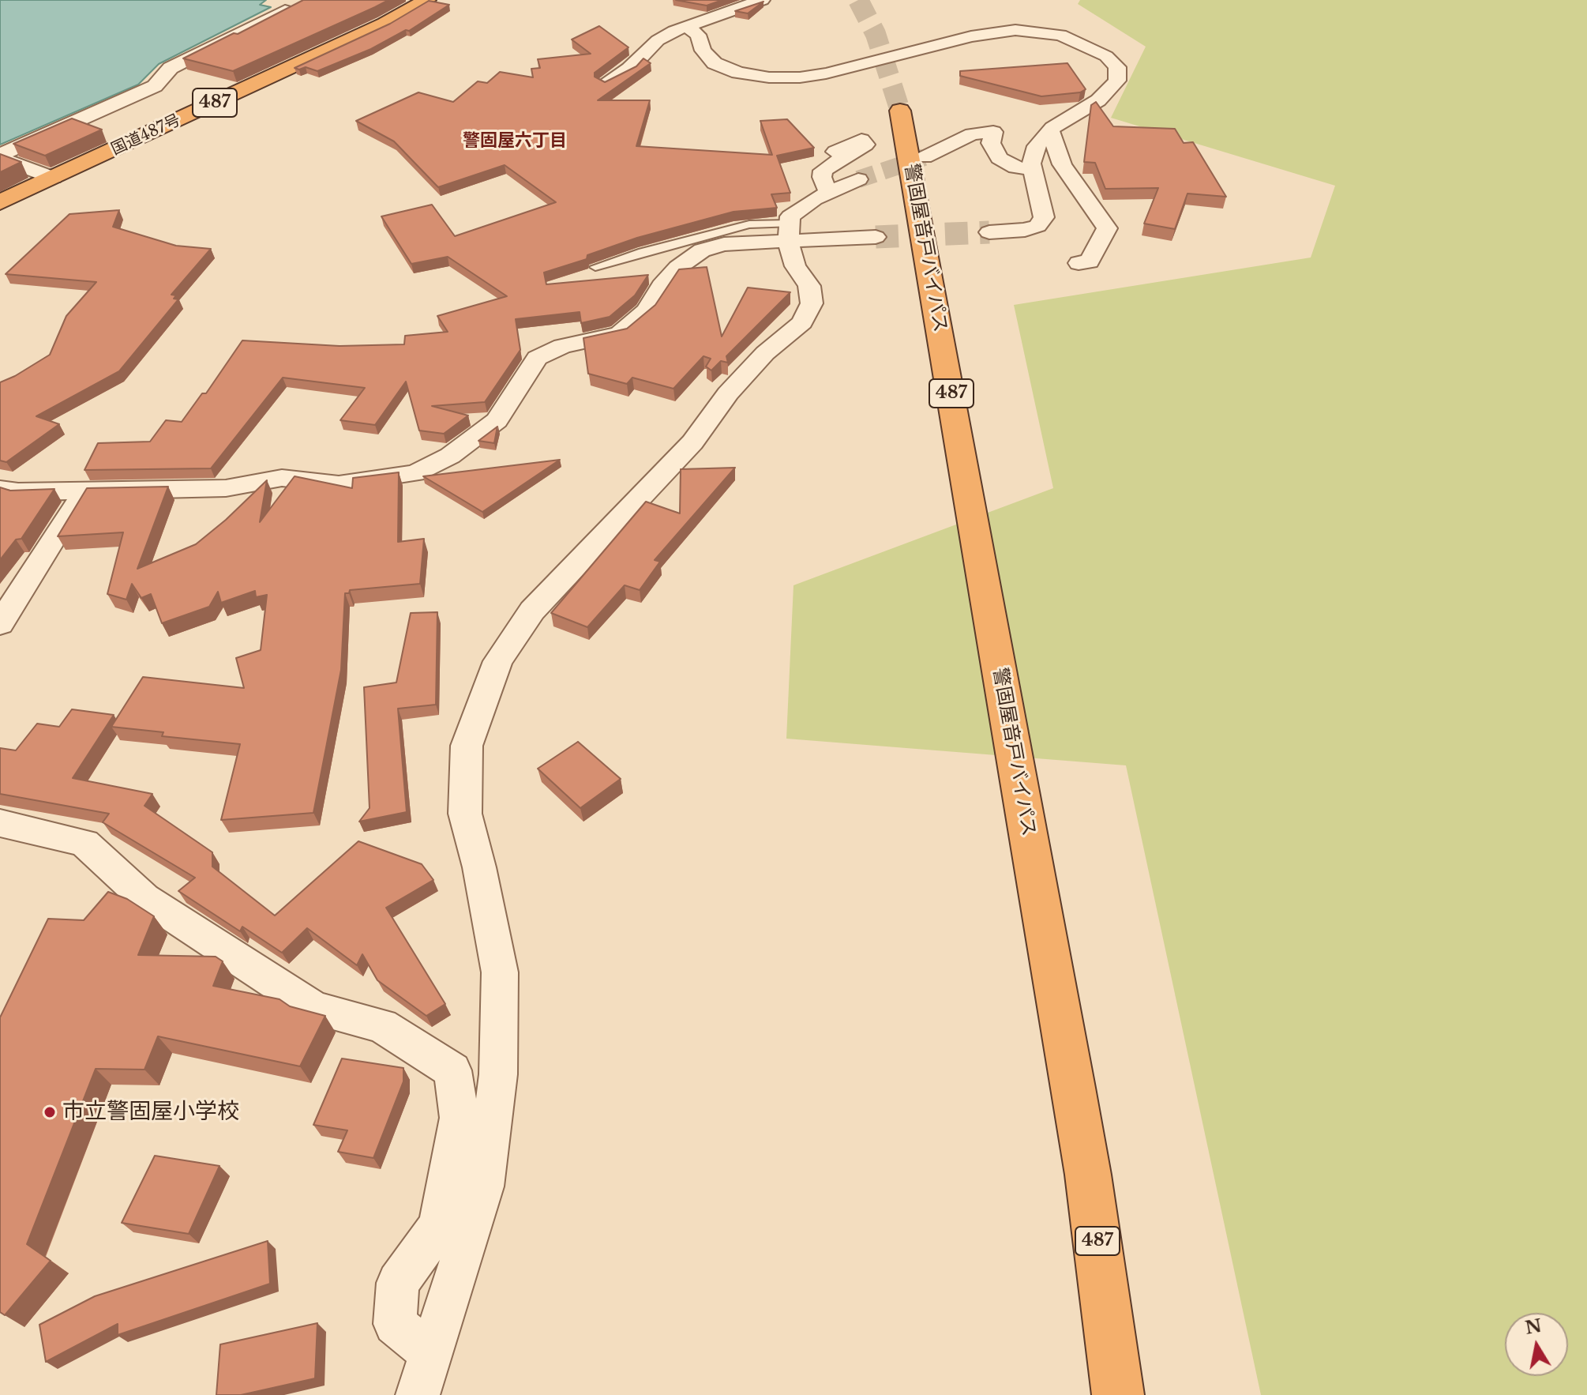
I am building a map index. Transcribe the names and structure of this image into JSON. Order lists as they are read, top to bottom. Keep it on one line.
{"streets":{"highway":["487","国道487号","警固屋音戸バイパス"]},"districts":["警固屋六丁目"],"places":["市立警固屋小学校"],"north":"top"}
